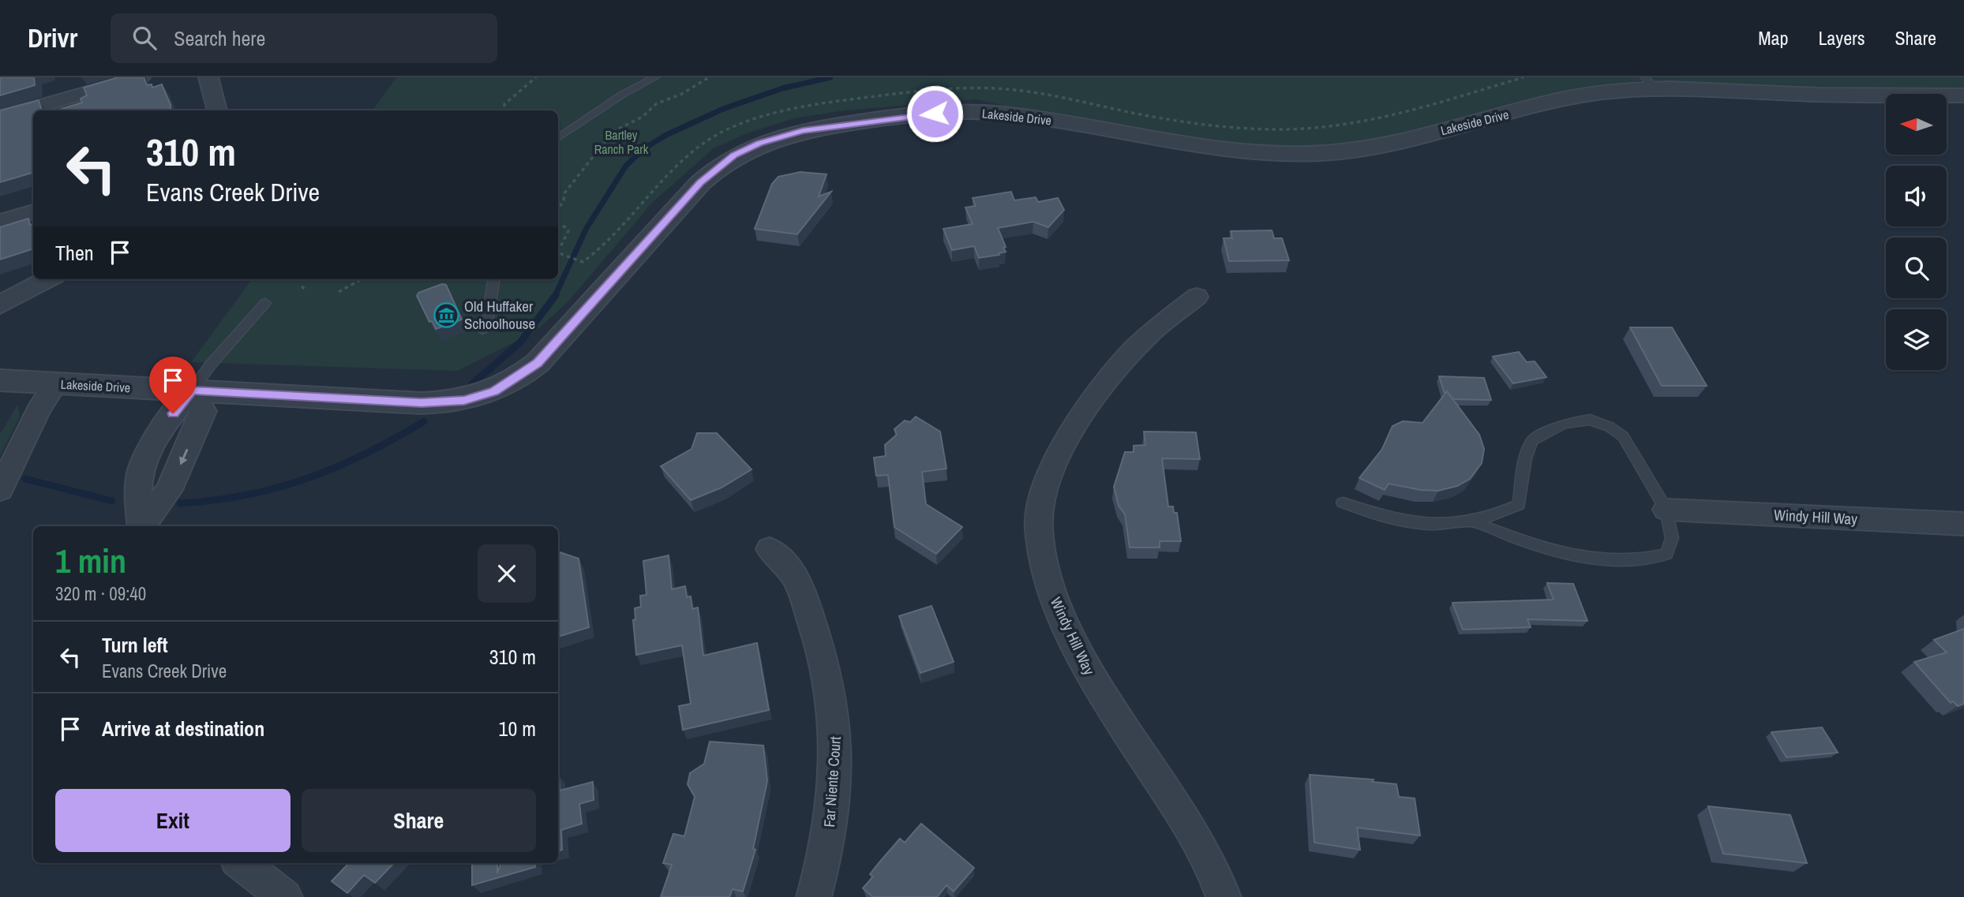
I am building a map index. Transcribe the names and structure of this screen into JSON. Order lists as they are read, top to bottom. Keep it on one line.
{"streets":{"street":["Lakeside Drive","Windy Hill Way","Far Niente Court"]},"parks":["Bartley Ranch Park"],"places":{"museum":["Old Huffaker Schoolhouse"]},"north":"left","page":{"header":"Drivr","search":"Search here","nav":["Map","Layers","Share"],"turn":["310 m","Evans Creek Drive"],"then":"Then","heading":["1 min","320 m · 09:40"],"list":[{"name":"Turn left","note":"Evans Creek Drive","value":"310 m"},{"name":"Arrive at destination","value":"10 m"}],"buttons":["Exit","Share"]}}
